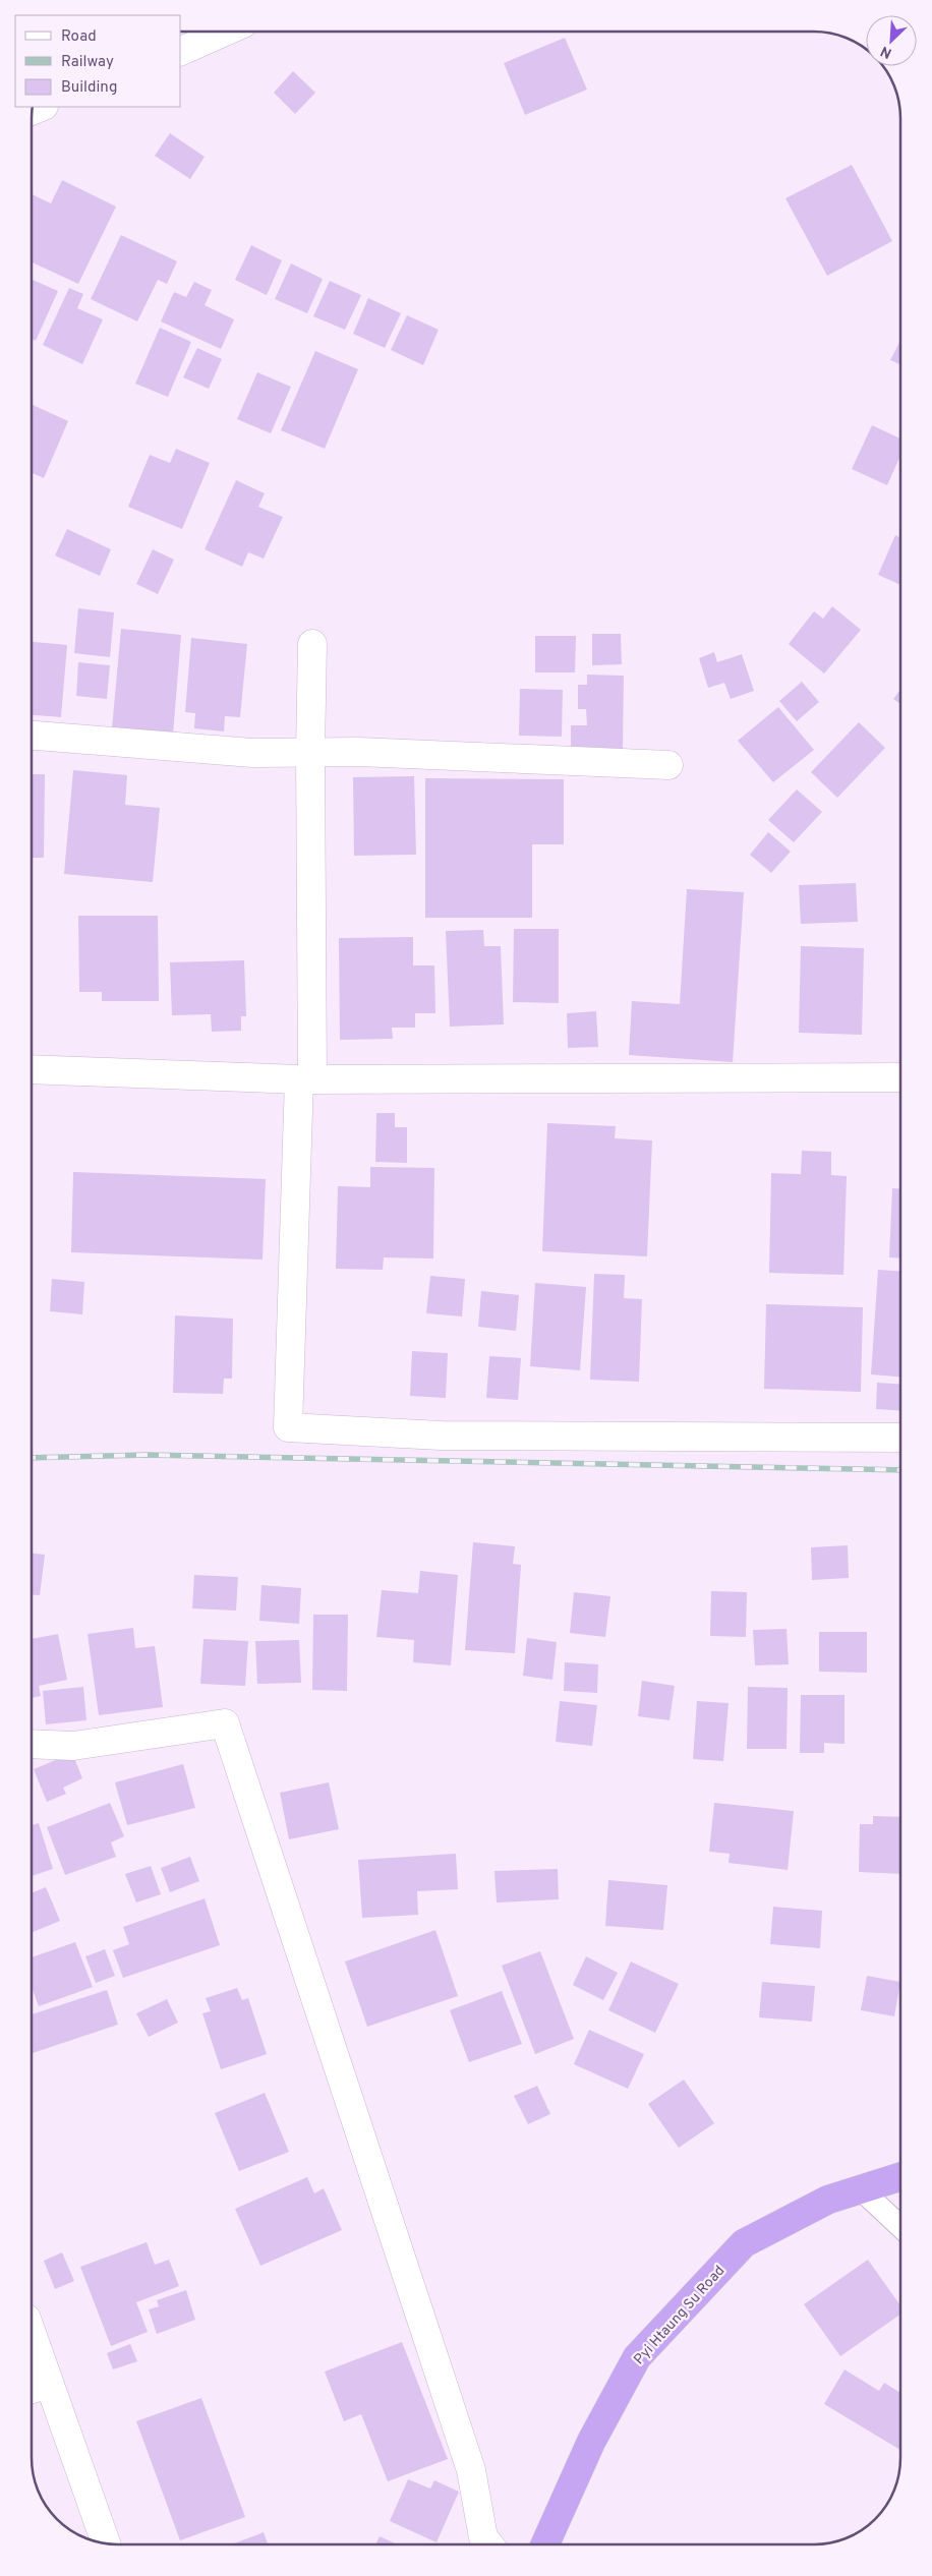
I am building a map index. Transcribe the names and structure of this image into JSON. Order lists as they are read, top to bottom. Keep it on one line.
{"streets":{"highway":["Pyi Htaung Su Road"]},"legend":["Road","Railway","Building"],"north":"bottom left"}
